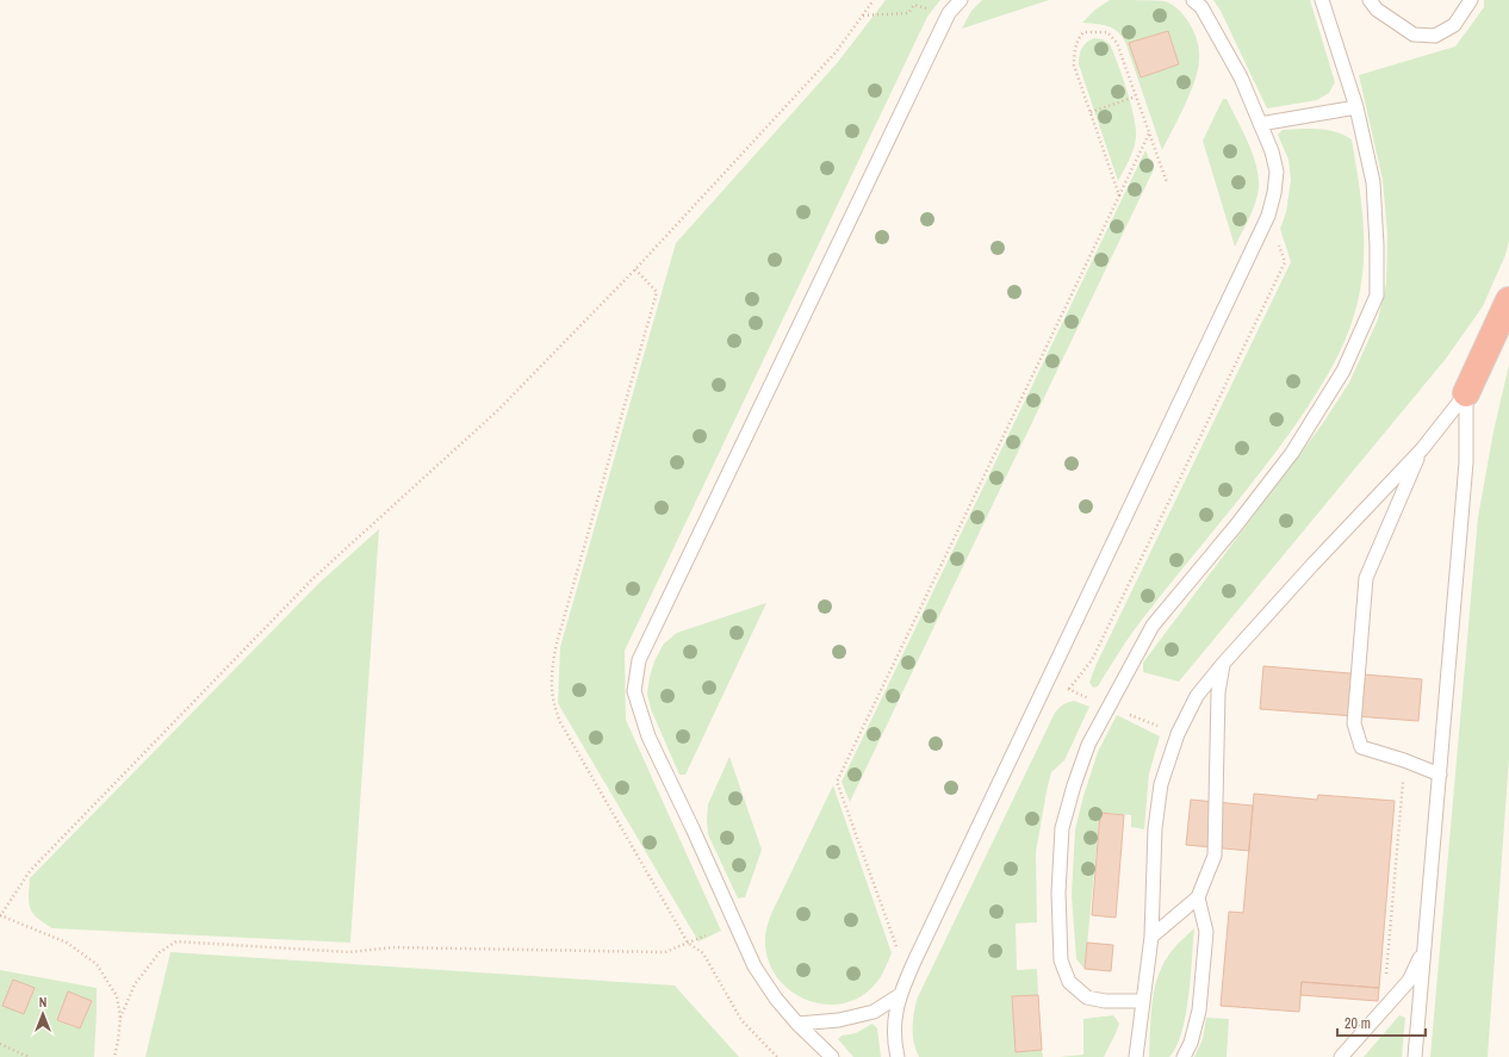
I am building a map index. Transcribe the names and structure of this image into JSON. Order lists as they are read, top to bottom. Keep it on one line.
{"scale_bar":"20 m","north":"top"}
